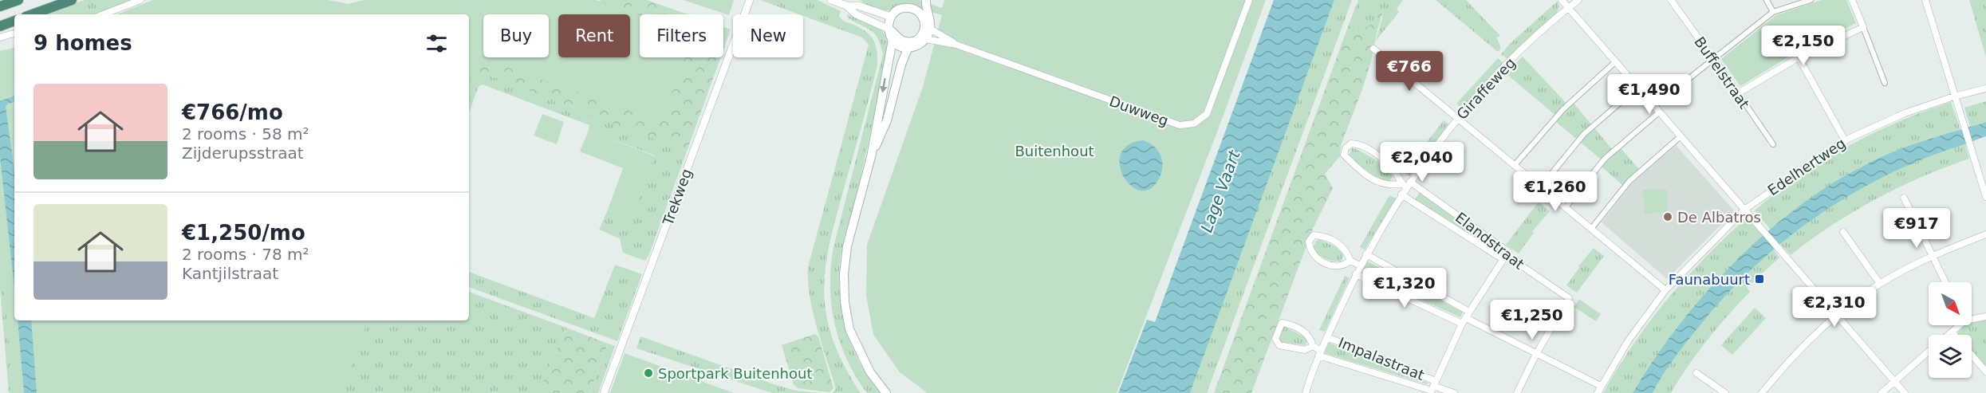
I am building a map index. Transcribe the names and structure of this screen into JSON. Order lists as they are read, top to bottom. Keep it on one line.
{"streets":{"street":["Buffelstraat","Giraffeweg","Duwweg","Edelhertweg","Trekweg","Elandstraat","Impalastraat"]},"crossings":[["Giraffeweg","Elandstraat"],["Giraffeweg","Impalastraat"]],"water":["Lage Vaart"],"parks":["Buitenhout"],"places":{"other":["De Albatros","Sportpark Buitenhout"],"transit":["Faunabuurt"]},"north":"bottom right","page":{"chip":["Buy","Rent","Filters","New"],"heading":"9 homes","price":["€2,150","€766","€1,490","€2,040","€1,260","€917","€1,320","€2,310","€1,250"],"list":[{"name":"€766/mo","note":"2 rooms · 58 m² · Zijderupsstraat"},{"name":"€1,250/mo","note":"2 rooms · 78 m² · Kantjilstraat"}]}}
